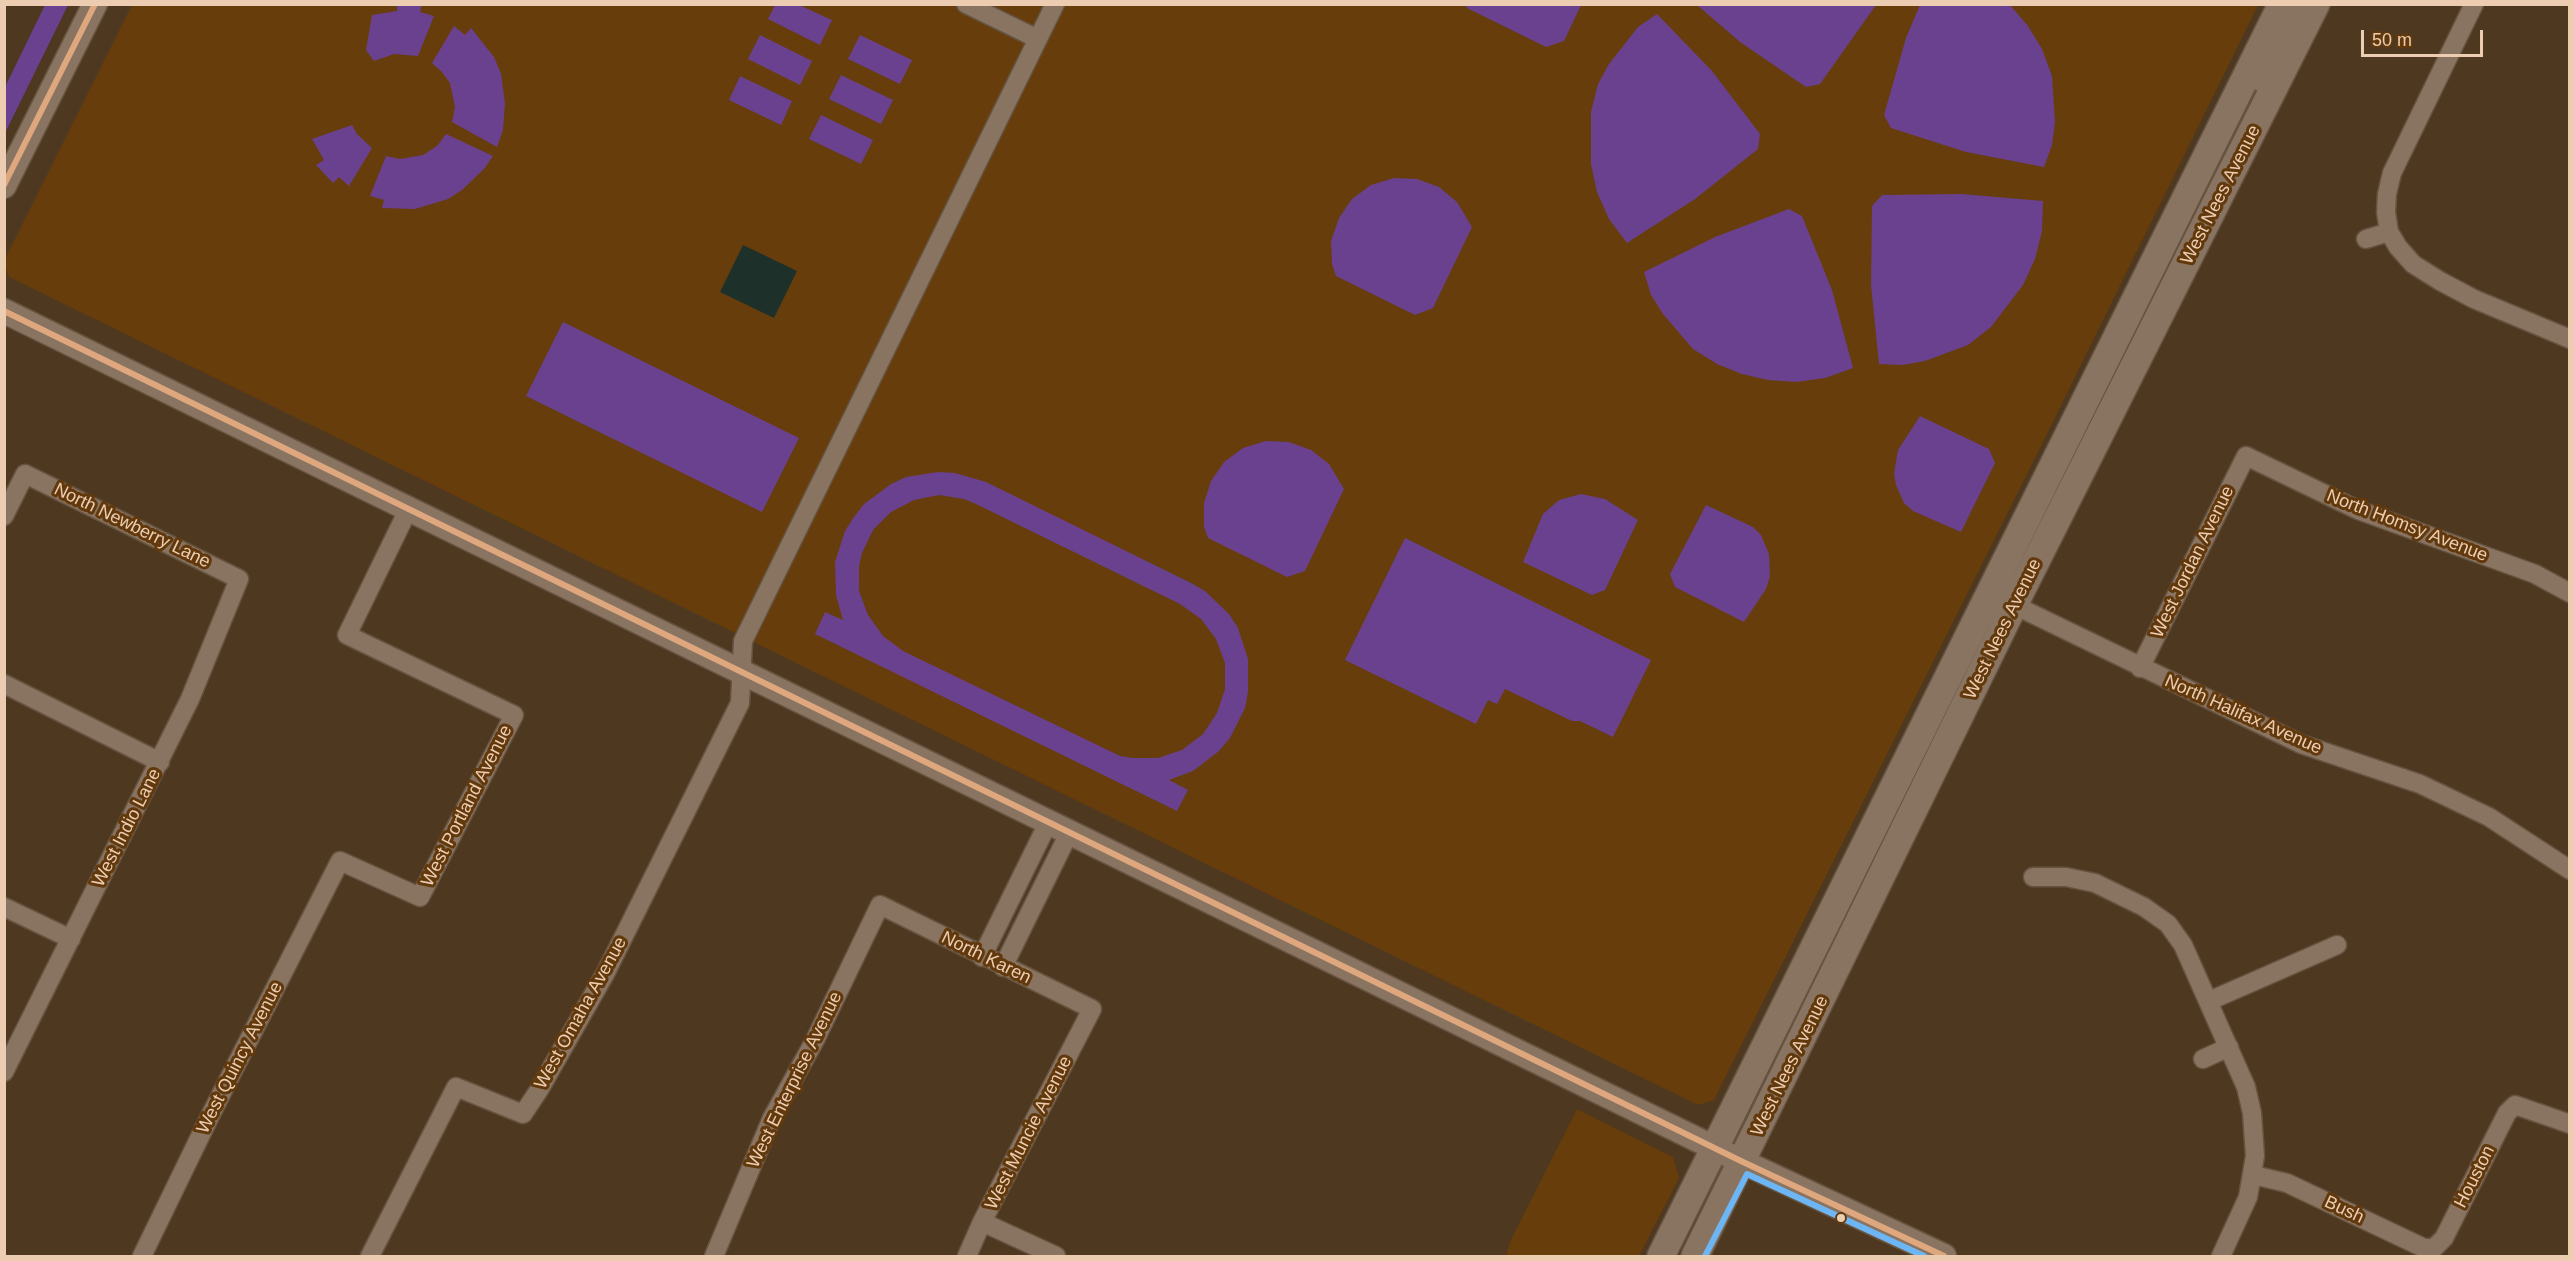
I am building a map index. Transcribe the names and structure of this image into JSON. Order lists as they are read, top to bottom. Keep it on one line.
{"streets":{"main road":["West Nees Avenue"],"street":["North Newberry Lane","North Homsy Avenue","West Jordan Avenue","North Halifax Avenue","West Portland Avenue","West Indio Lane","North Karen","West Omaha Avenue","West Quincy Avenue","West Enterprise Avenue","West Muncie Avenue","Houston","Bush"]},"crossings":[["West Nees Avenue","North Halifax Avenue"],["North Newberry Lane","West Indio Lane"],["North Homsy Avenue","West Jordan Avenue"],["West Jordan Avenue","North Halifax Avenue"],["West Portland Avenue","West Quincy Avenue"],["North Karen","West Enterprise Avenue"],["North Karen","West Muncie Avenue"],["Houston","Bush"]],"scale_bar":"50 m"}
